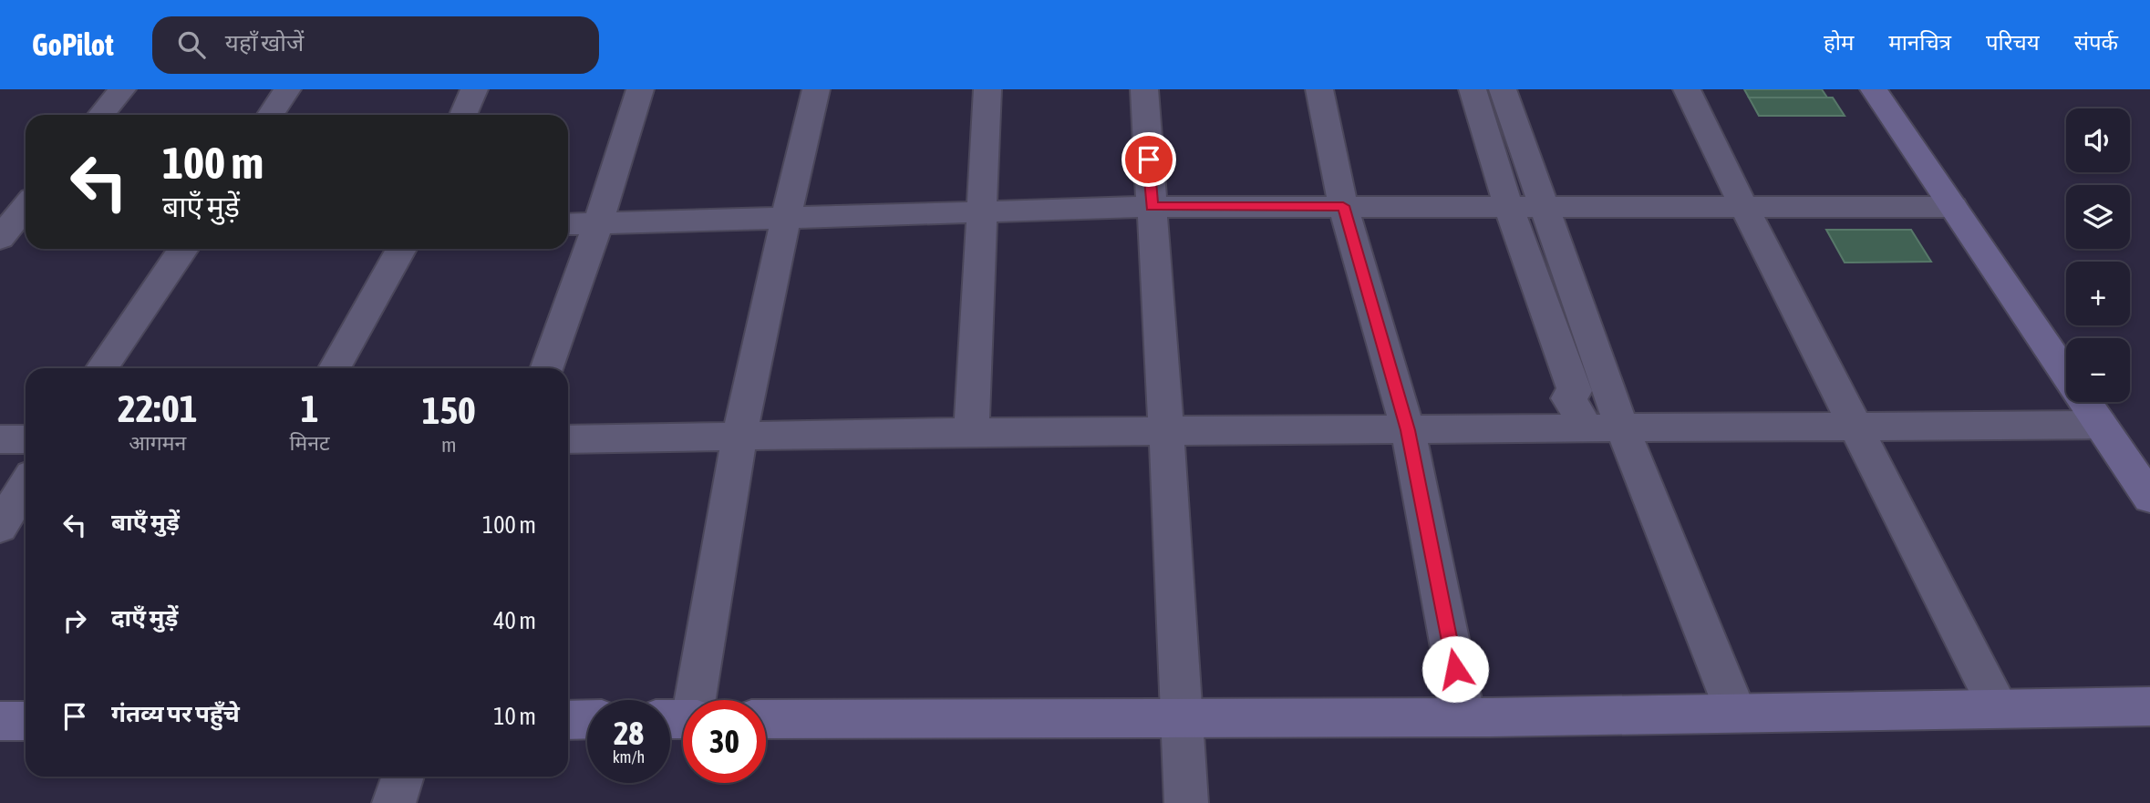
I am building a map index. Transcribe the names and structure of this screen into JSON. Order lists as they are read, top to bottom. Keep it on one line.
{"page":{"header":"GoPilot","search":"यहाँ खोजें","nav":["होम","मानचित्र","परिचय","संपर्क"],"map_buttons":["+","−"],"turn":["100 m","बाएँ मुड़ें"],"eta":["22:01","आगमन","1","मिनट","150","m"],"list":[{"name":"बाएँ मुड़ें","value":"100 m"},{"name":"दाएँ मुड़ें","value":"40 m"},{"name":"गंतव्य पर पहुँचे","value":"10 m"}],"speed":"28 km/h","limit":"30"}}
